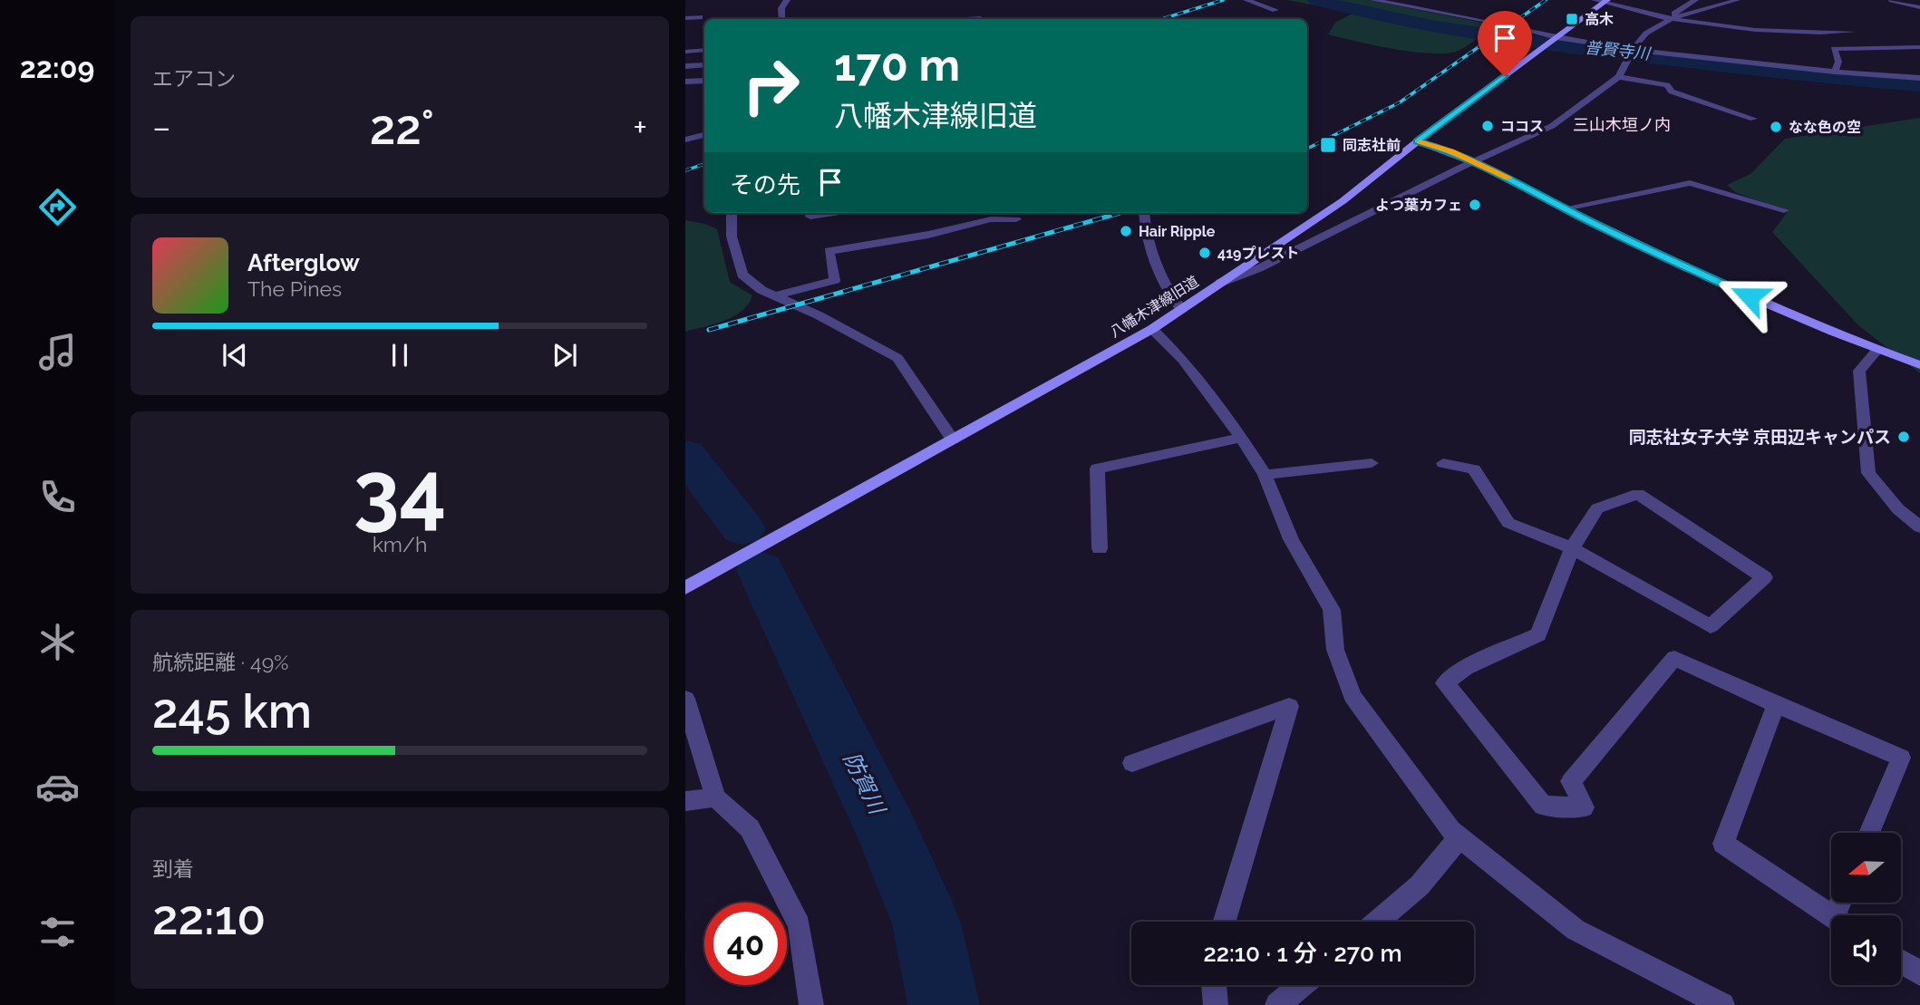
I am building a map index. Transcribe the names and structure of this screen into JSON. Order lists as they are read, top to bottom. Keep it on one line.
{"streets":{"street":["八幡木津線旧道"]},"districts":["三山木垣ノ内"],"water":["普賢寺川","防賀川"],"places":{"transit":["高木","同志社前"],"other":["ココス","なな色の空","よつ葉カフェ","Hair Ripple","419プレスト","同志社女子大学 京田辺キャンパス"]},"north":"left","page":{"tabs":"22:09","tile":["エアコン",["34","km/h"],["航続距離 · 49%","245 km"],["到着","22:10"]],"turn":["170 m","八幡木津線旧道"],"heat":["−","22°","+"],"then":"その先","song":["Afterglow","The Pines"],"limit":"40","trip":"22:10 · 1 分 · 270 m"}}
